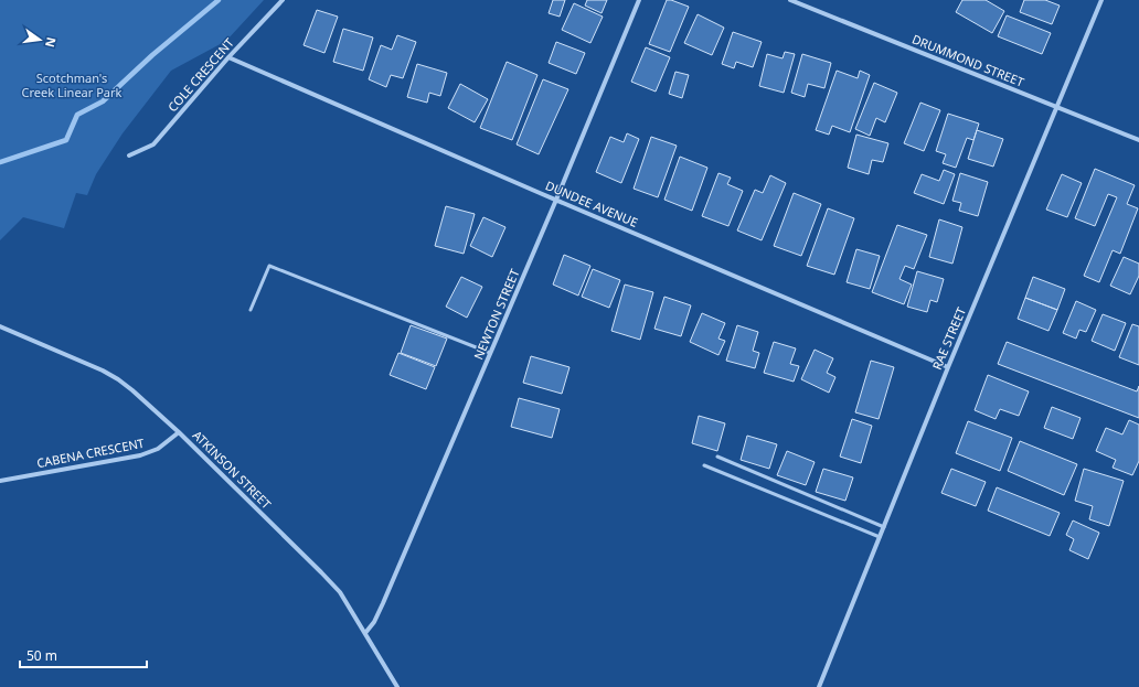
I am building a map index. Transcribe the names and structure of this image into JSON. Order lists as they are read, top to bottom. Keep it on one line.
{"streets":{"street":["DRUMMOND STREET","COLE CRESCENT","DUNDEE AVENUE","NEWTON STREET","RAE STREET","CABENA CRESCENT","ATKINSON STREET"]},"crossings":[["DRUMMOND STREET","RAE STREET"],["COLE CRESCENT","DUNDEE AVENUE"],["DUNDEE AVENUE","NEWTON STREET"],["DUNDEE AVENUE","RAE STREET"],["NEWTON STREET","ATKINSON STREET"],["CABENA CRESCENT","ATKINSON STREET"]],"parks":["Scotchman's Creek Linear Park"],"scale_bar":"50 m","north":"right"}
